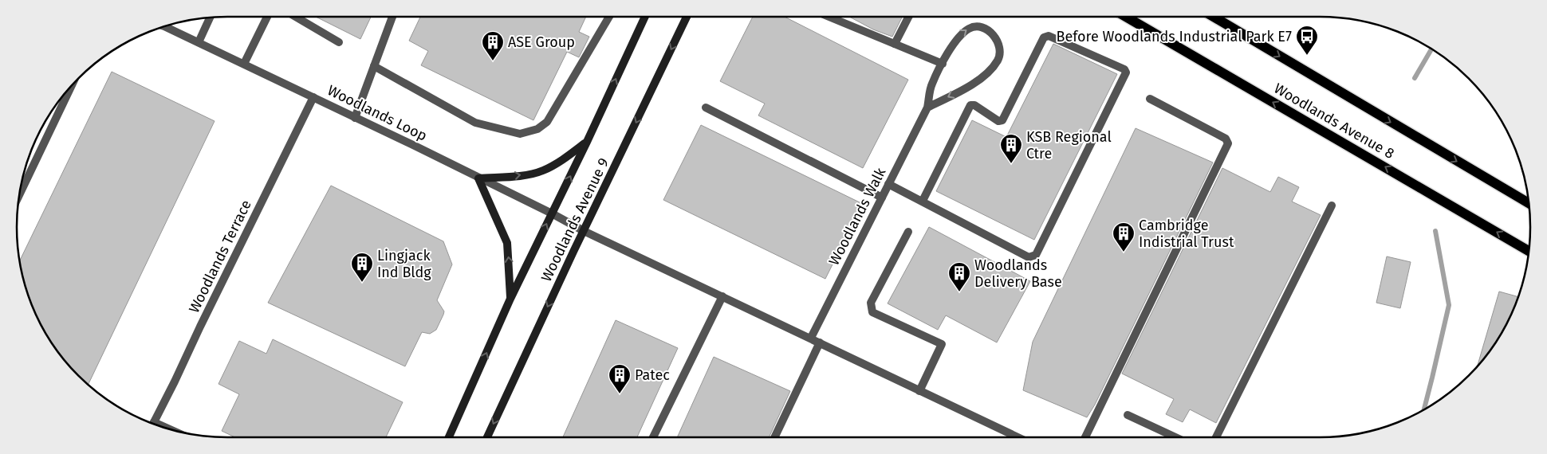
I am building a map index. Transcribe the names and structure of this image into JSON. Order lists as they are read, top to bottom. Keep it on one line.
{"streets":{"main road":["Woodlands Avenue 8","Woodlands Avenue 9"],"street":["Woodlands Loop","Woodlands Walk","Woodlands Terrace"]},"crossings":[["Woodlands Loop","Woodlands Avenue 9"],["Woodlands Loop","Woodlands Terrace"]],"places":{"bus stop":["Before Woodlands Industrial Park E7"],"building":["ASE Group","KSB Regional Ctre","Cambridge Indistrial Trust","Lingjack Ind Bldg","Woodlands Delivery Base","Patec"]}}
